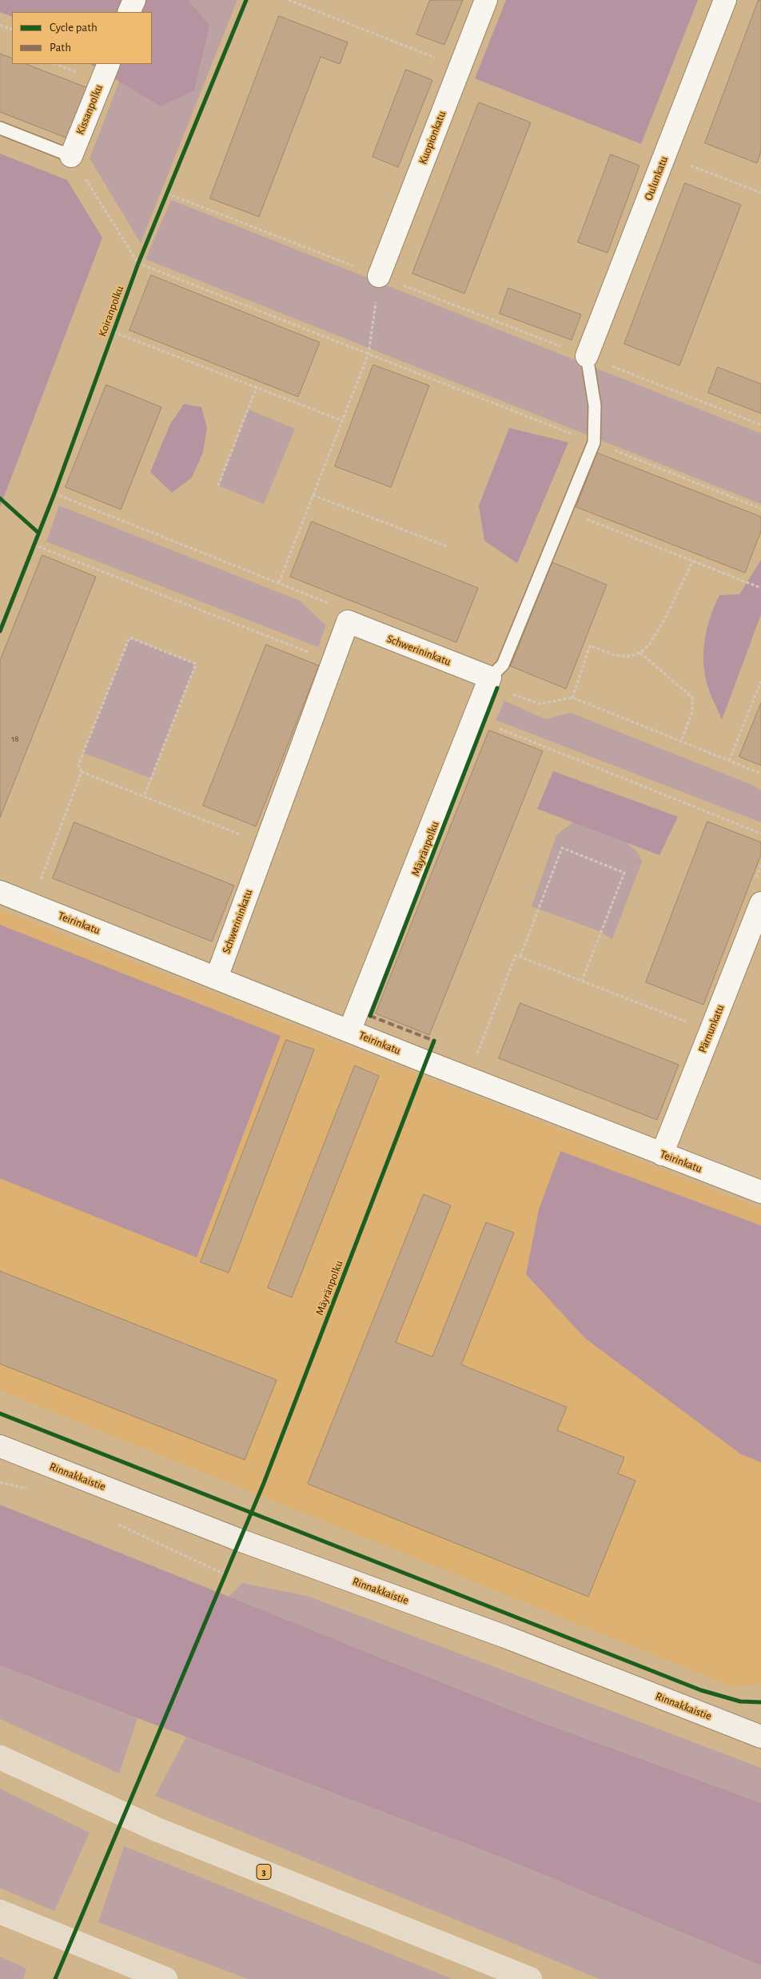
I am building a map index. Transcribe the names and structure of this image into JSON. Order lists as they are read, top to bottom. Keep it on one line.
{"streets":{"highway":["3"],"street":["Kissanpolku","Kuopionkatu","Oulunkatu","Schwerininkatu","Teirinkatu","Pärnunkatu","Rinnakkaistie"],"cycle path":["Koiranpolku","Mäyränpolku"]},"crossings":[["Schwerininkatu","Teirinkatu"],["Teirinkatu","Pärnunkatu"]],"house_numbers":["18"],"legend":["Cycle path","Path"]}
